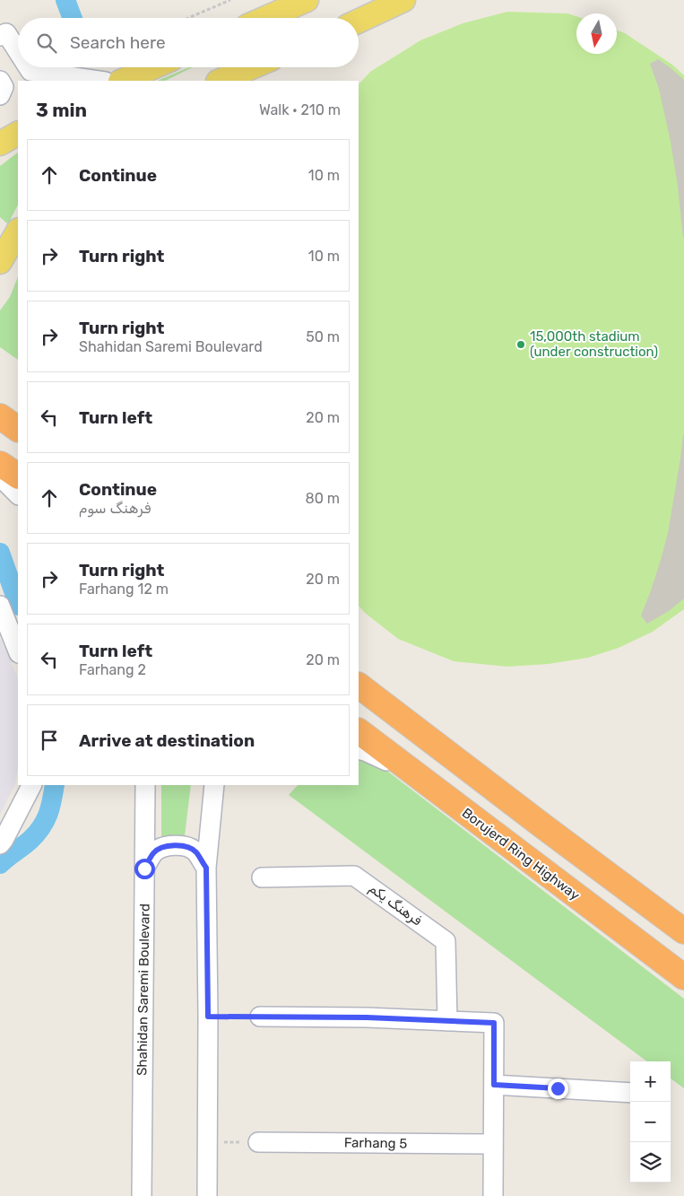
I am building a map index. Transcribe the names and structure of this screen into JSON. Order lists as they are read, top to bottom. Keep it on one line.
{"streets":{"highway":["Borujerd Ring Highway"],"street":["فرهنگ یکم","Shahidan Saremi Boulevard","Farhang 5"]},"places":["15,000th stadium (under construction)"],"north":"bottom","page":{"search":"Search here","heading":["3 min","Walk · 210 m"],"list":[["Continue","10 m"],["Turn right","10 m"],["Turn right","Shahidan Saremi Boulevard","50 m"],["Turn left","20 m"],["Continue","فرهنگ سوم","80 m"],["Turn right","Farhang 12 m","20 m"],["Turn left","Farhang 2","20 m"],"Arrive at destination"],"map_buttons":["+","−"]}}
